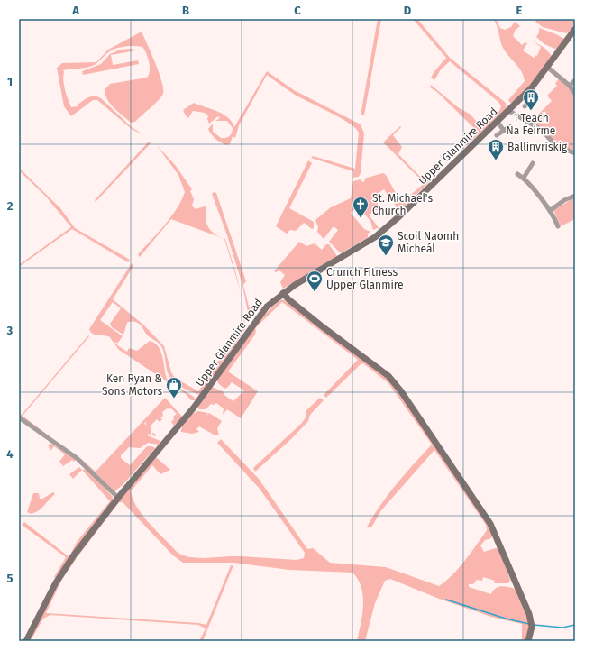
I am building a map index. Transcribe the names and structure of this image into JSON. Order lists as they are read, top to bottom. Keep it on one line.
{"streets":{"main road":["Upper Glanmire Road"]},"places":{"building":["1 Teach Na Feirme","Ballinvriskig"],"church":["St. Michael's Church"],"school or university":["Scoil Naomh Mícheál"],"sports":["Crunch Fitness Upper Glanmire"],"shop":["Ken Ryan & Sons Motors"]},"grid":{"columns":["A","B","C","D","E"],"rows":["1","2","3","4","5"]}}
